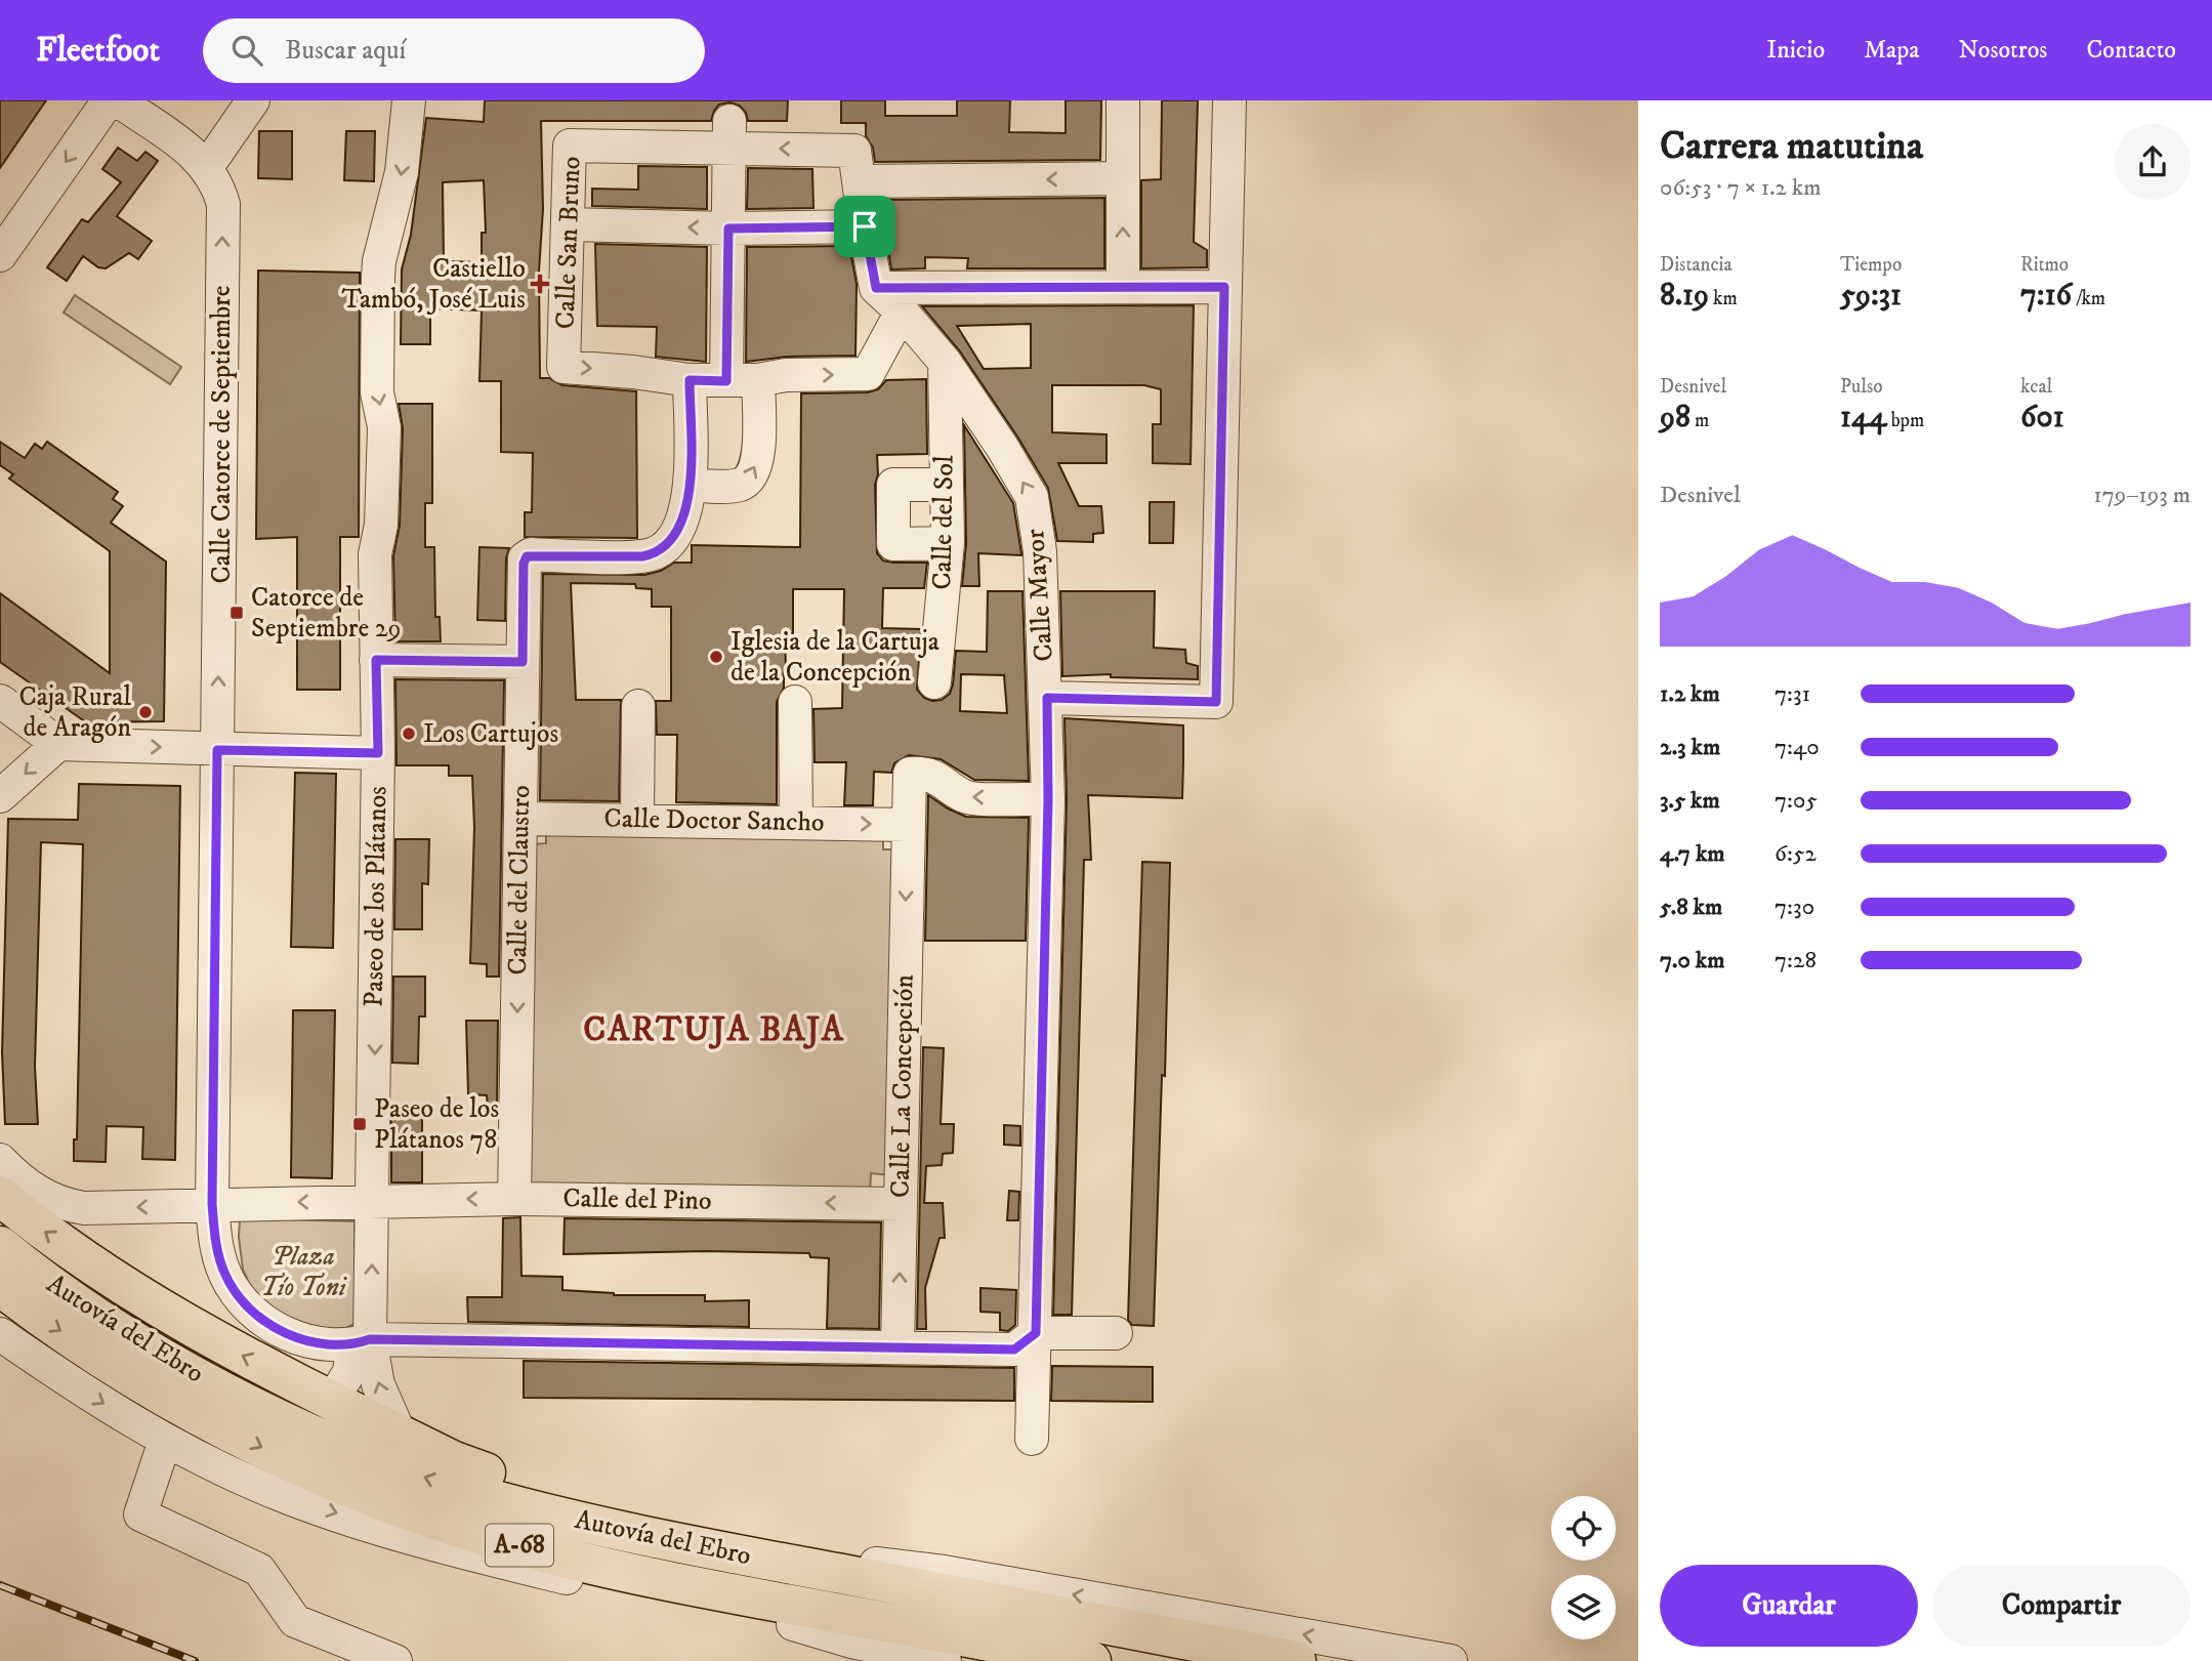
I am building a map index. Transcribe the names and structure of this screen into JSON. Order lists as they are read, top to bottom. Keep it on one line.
{"streets":{"highway":["Autovía del Ebro","A-68"],"street":["Calle San Bruno","Calle Catorce de Septiembre","Calle del Sol","Calle Mayor","Calle Doctor Sancho","Calle del Claustro","Paseo de los Plátanos","Calle La Concepción","Calle del Pino"]},"crossings":[["Calle Catorce de Septiembre","Calle del Pino"],["Calle del Sol","Calle Mayor"],["Calle Mayor","Calle La Concepción"],["Calle Doctor Sancho","Calle del Claustro"],["Calle Doctor Sancho","Calle La Concepción"],["Calle del Claustro","Calle del Pino"],["Paseo de los Plátanos","Calle del Pino"],["Calle La Concepción","Calle del Pino"]],"one_way":["Calle Catorce de Septiembre","Calle del Claustro"],"districts":["CARTUJA BAJA"],"parks":["Plaza Tío Toni"],"places":{"health":["Castiello Tambó, José Luis"],"transit":["Catorce de Septiembre 29","Paseo de los Plátanos 78"],"other":["Iglesia de la Cartuja de la Concepción","Caja Rural de Aragón","Los Cartujos"]},"page":{"header":"Fleetfoot","search":"Buscar aquí","nav":["Inicio","Mapa","Nosotros","Contacto"],"heading":["Carrera matutina","06:53 · 7 × 1.2 km"],"stats":[["Distancia","8.19 km"],["Tiempo","59:31"],["Ritmo","7:16 /km"],["Desnivel","98 m"],["Pulso","144 bpm"],["kcal","601"]],"chart":["Desnivel","179–193 m"],"list":[{"name":"1.2 km","note":"7:31"},{"name":"2.3 km","note":"7:40"},{"name":"3.5 km","note":"7:05"},{"name":"4.7 km","note":"6:52"},{"name":"5.8 km","note":"7:30"},{"name":"7.0 km","note":"7:28"}],"buttons":["Guardar","Compartir"]}}
